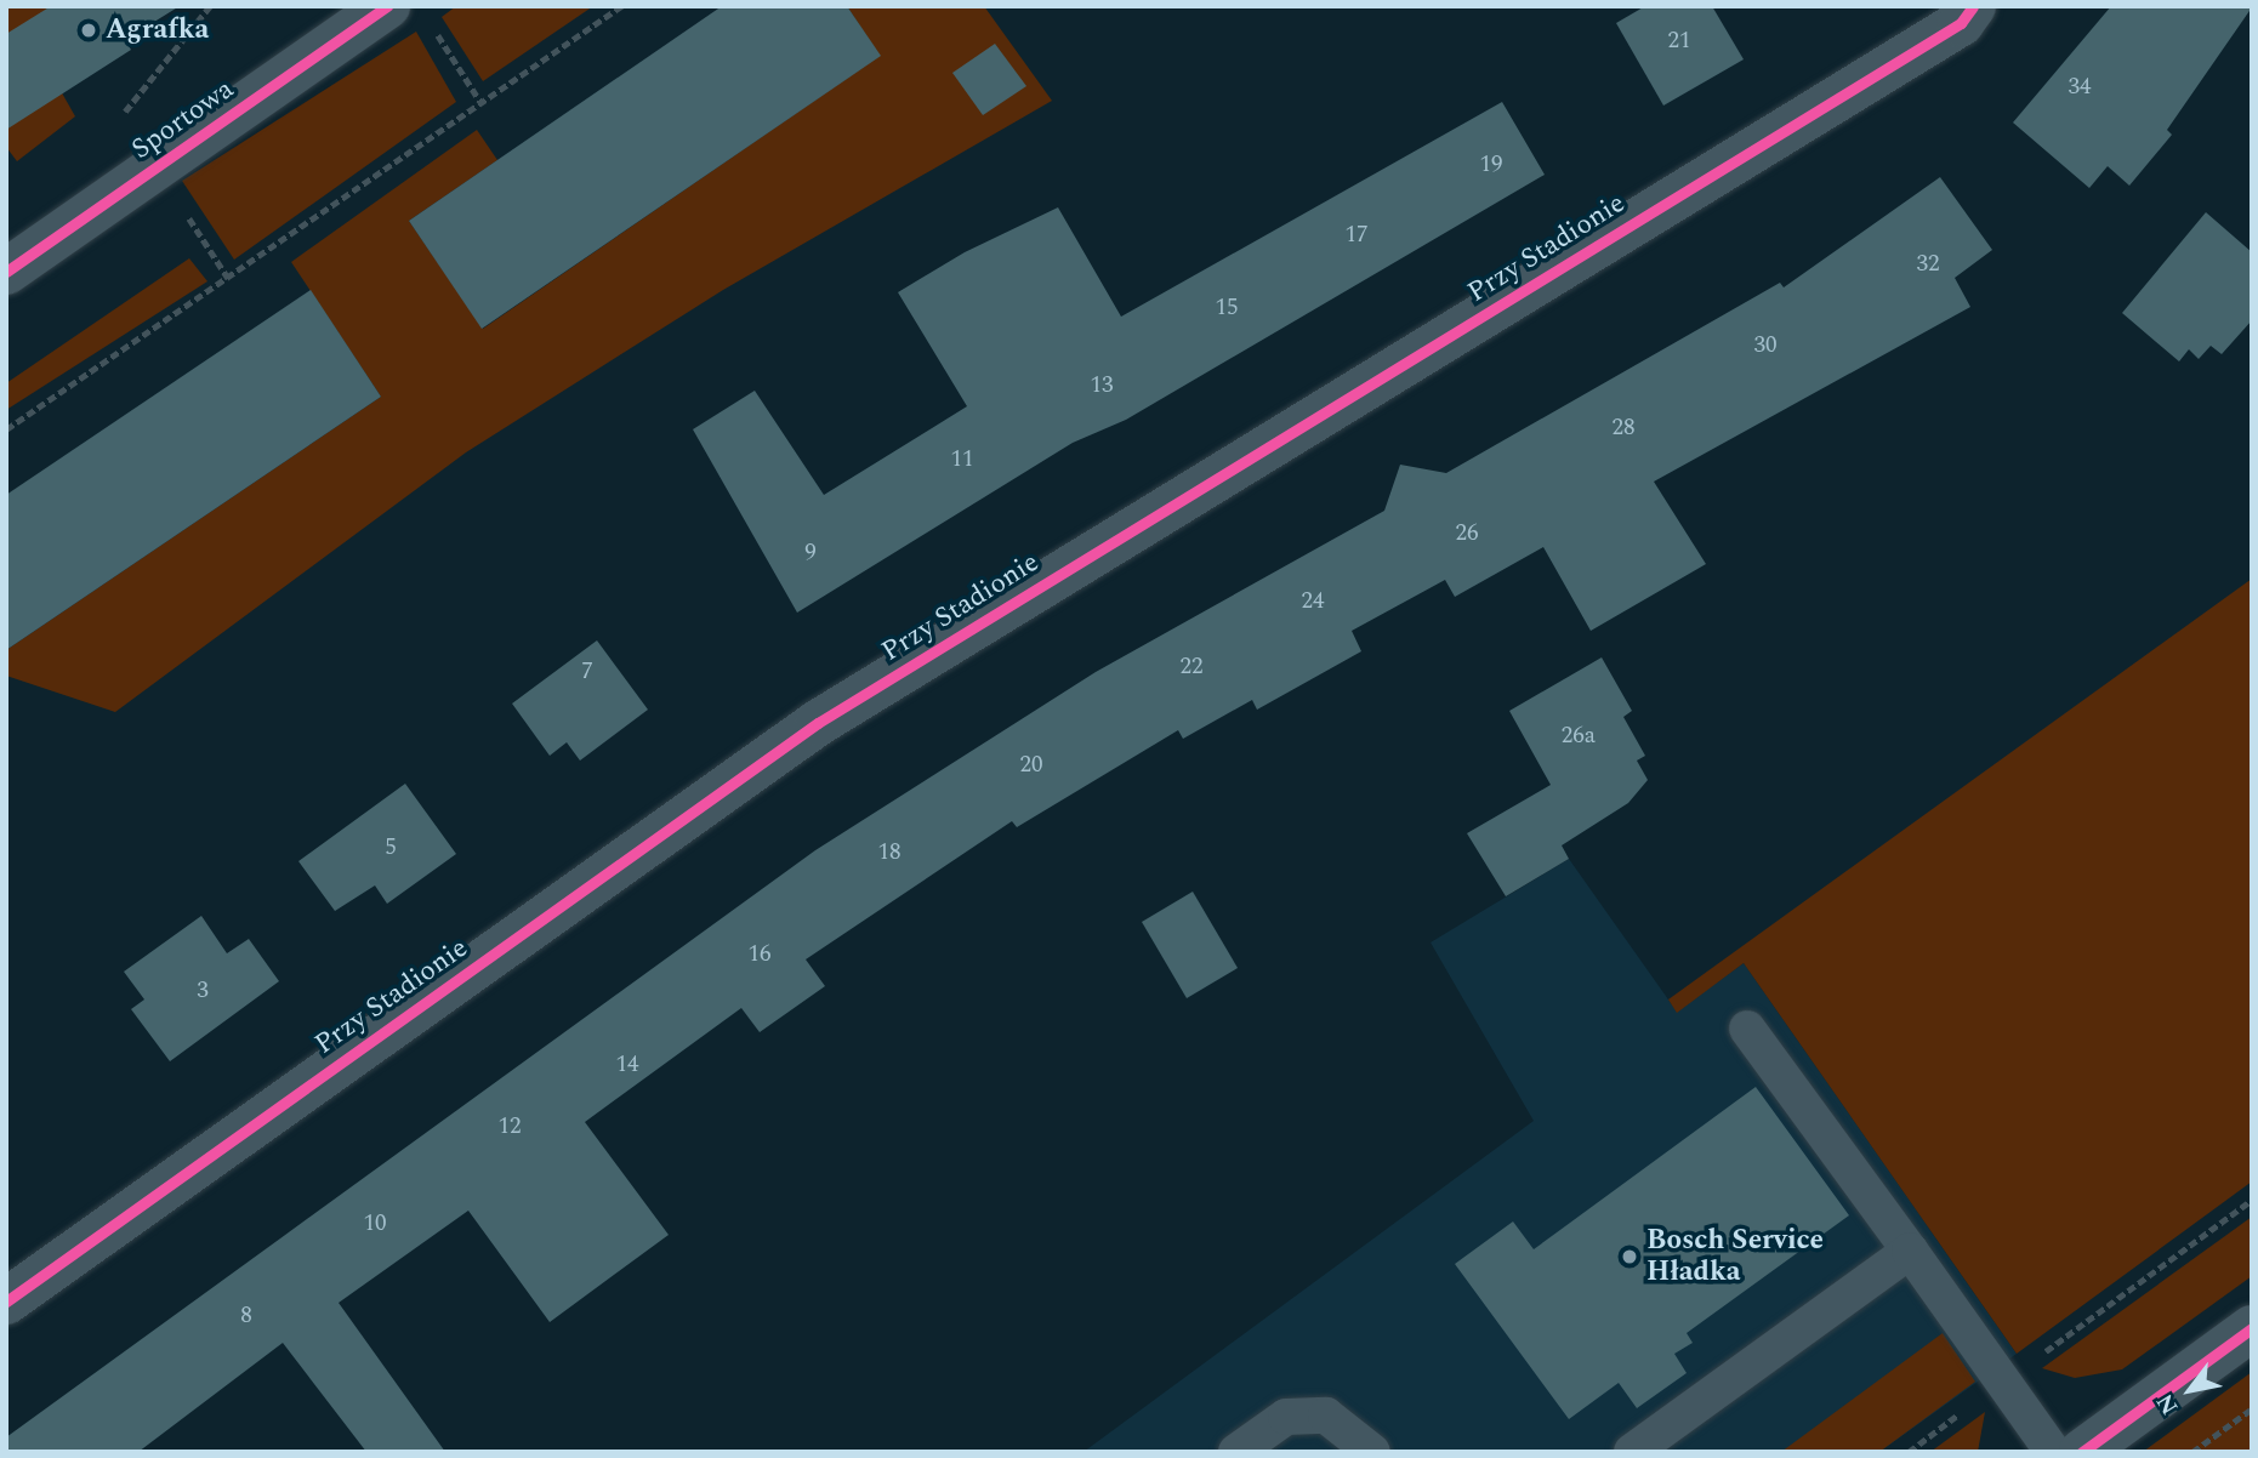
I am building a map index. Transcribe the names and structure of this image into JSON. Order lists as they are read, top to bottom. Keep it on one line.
{"streets":{"street":["Sportowa","Przy Stadionie"]},"places":["Agrafka","Bosch Service Hładka"],"house_numbers":["21","34","19","17","32","15","30","13","28","11","26","9","24","22","7","26a","20","5","18","16","3","14","12","10","8"],"north":"bottom left"}
